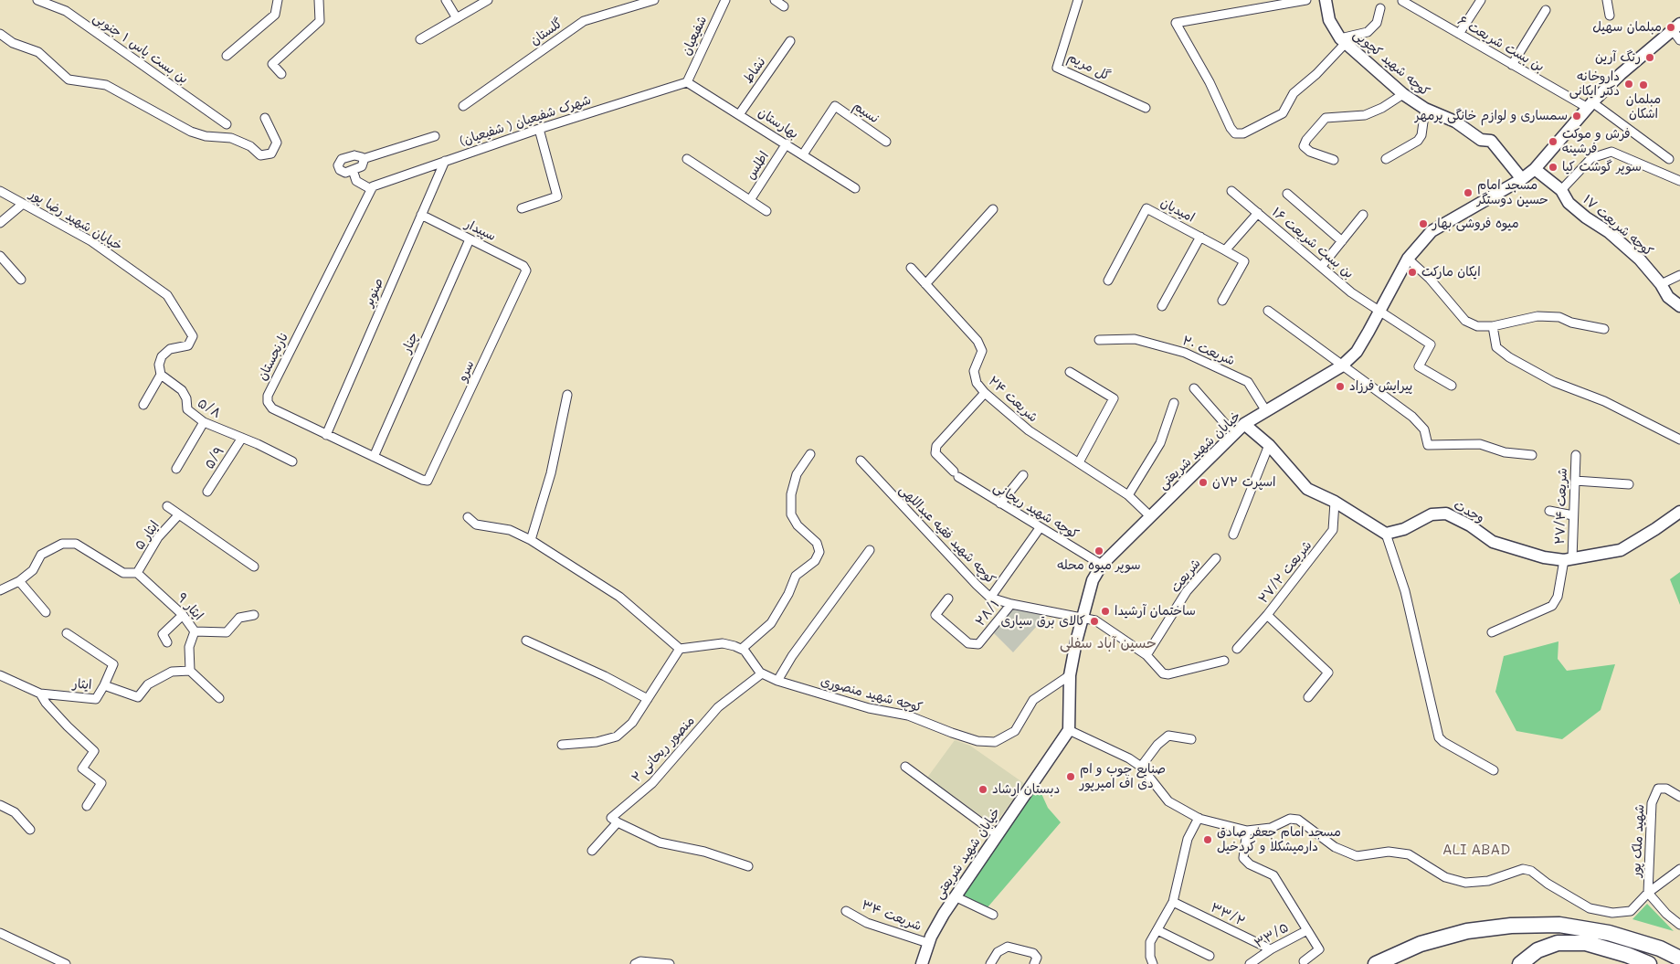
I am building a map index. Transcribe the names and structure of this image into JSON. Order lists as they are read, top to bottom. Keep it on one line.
{"streets":{"street":["گلستان","شفیعیان","بن بست شریعت ۶","بن بست یاس ۱ جنوبی","کوچه شهید کچویی","گل مریم","نشاط","نسیم","شهرک شفیعیان ( شفیعیان)","بهارستان","اطلس","امیدیان","خیابان شهید رضا پور","کوچه شریعت ۱۷","سپیدار","بن بست شریعت ۱۶","صنوبر","چنار","شریعت ۲۰","نارنجستان","سرو","شریعت ۲۴","۵/۸","خیابان شهید شریعتی","۵/۹","شریعت ۲۷/۴","کوچه شهید ریحانی","وحدت","کوچه شهید فقیه عبداللهی","ایثار ۵","شریعت ۲۷/۲","شریعت","ایثار ۹","۲۸/۱","ایثار","کوچه شهید منصوری","منصور ریحانی ۲","شهید ملک پور","۳۳/۲","شریعت ۳۴","۳۳/۵"]},"crossings":[["شفیعیان","شهرک شفیعیان ( شفیعیان)"],["شفیعیان","بهارستان"],["بن بست شریعت ۶","خیابان شهید شریعتی"],["کوچه شهید کچویی","خیابان شهید شریعتی"],["نشاط","بهارستان"],["نسیم","بهارستان"],["شهرک شفیعیان ( شفیعیان)","بهارستان"],["شهرک شفیعیان ( شفیعیان)","صنوبر"],["شهرک شفیعیان ( شفیعیان)","نارنجستان"],["بهارستان","اطلس"],["خیابان شهید رضا پور","۵/۸"],["کوچه شریعت ۱۷","خیابان شهید شریعتی"],["سپیدار","صنوبر"],["سپیدار","چنار"],["سپیدار","سرو"],["بن بست شریعت ۱۶","خیابان شهید شریعتی"],["صنوبر","نارنجستان"],["چنار","نارنجستان"],["شریعت ۲۰","خیابان شهید شریعتی"],["نارنجستان","سرو"],["شریعت ۲۴","خیابان شهید شریعتی"],["شریعت ۲۴","کوچه شهید ریحانی"],["۵/۸","۵/۹"],["خیابان شهید شریعتی","کوچه شهید ریحانی"],["خیابان شهید شریعتی","کوچه شهید فقیه عبداللهی"],["خیابان شهید شریعتی","کوچه شهید منصوری"],["خیابان شهید شریعتی","شریعت ۳۴"],["شریعت ۲۷/۴","وحدت"],["کوچه شهید فقیه عبداللهی","شریعت"],["کوچه شهید فقیه عبداللهی","۲۸/۱"],["ایثار ۵","ایثار ۹"],["کوچه شهید منصوری","منصور ریحانی ۲"],["۳۳/۲","۳۳/۵"]],"districts":["حسین آباد سفلی","ALI ABAD"],"places":["مبلمان سهیل","رنگ آرین","داروخانه دکتر ایکانی","مبلمان اشکان","سمساری و لوازم خانگی پرمهر","فرش و موکت فرشینه","سوپر گوشت کیا","مسجد امام حسین دوستگر","میوه فروشی بهار","ایکان مارکت","پیرایش فرزاد","اسپرت ۷۲ن","سوپر میوه محله","ساختمان آرشیدا","کالای برق سیاری","صنایع چوب و ام دی اف امیرپور","دبستان ارشاد","مسجد امام جعفر صادق دارمیشکلا و کردخیل"]}
